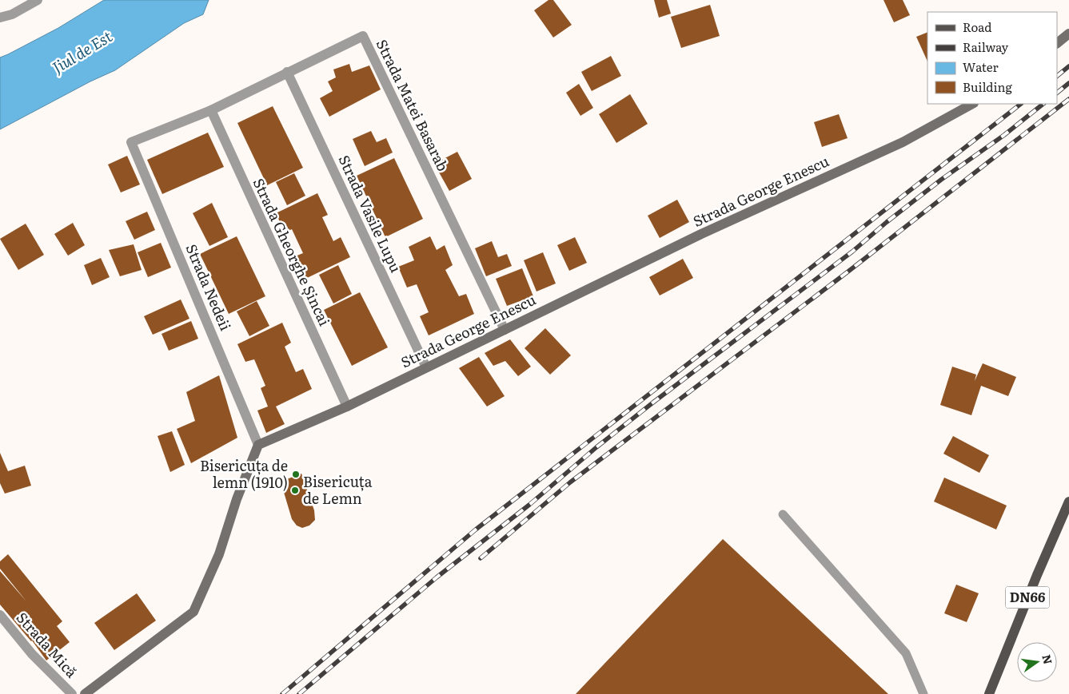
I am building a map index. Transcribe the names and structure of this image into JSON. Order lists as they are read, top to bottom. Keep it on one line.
{"streets":{"main road":["DN66"],"street":["Strada Matei Basarab","Strada George Enescu","Strada Vasile Lupu","Strada Gheorghe Șincai","Strada Nedeii","Strada Mică"]},"crossings":[["Strada Matei Basarab","Strada George Enescu"],["Strada Matei Basarab","Strada Vasile Lupu"],["Strada Matei Basarab","Strada Gheorghe Șincai"],["Strada Matei Basarab","Strada Nedeii"],["Strada George Enescu","Strada Vasile Lupu"],["Strada George Enescu","Strada Gheorghe Șincai"],["Strada George Enescu","Strada Nedeii"]],"water":["Jiul de Est"],"places":["Bisericuța de lemn (1910)","Bisericuța de Lemn"],"legend":["Road","Railway","Water","Building"],"north":"right"}
